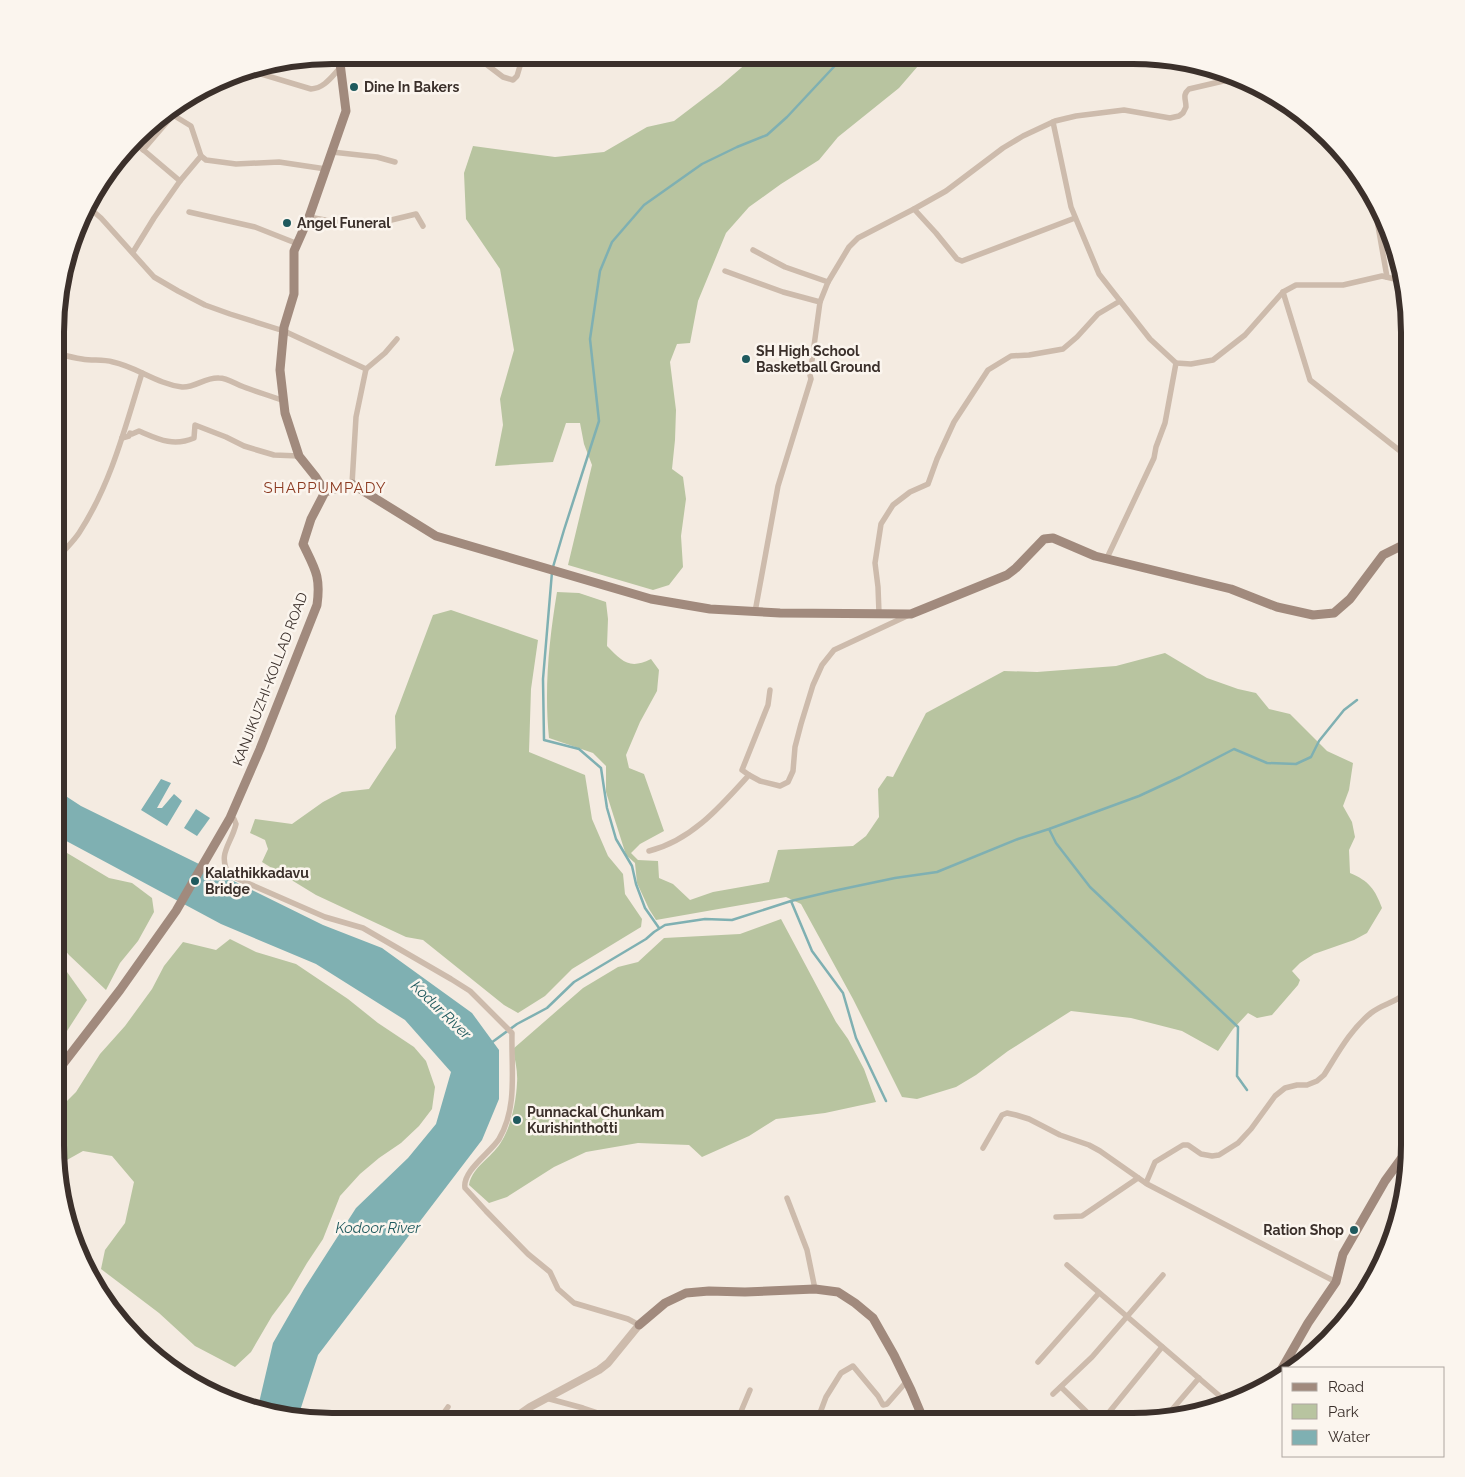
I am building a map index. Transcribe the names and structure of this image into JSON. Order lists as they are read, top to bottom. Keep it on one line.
{"streets":{"main road":["KANJIKUZHI-KOLLAD ROAD"]},"districts":["SHAPPUMPADY"],"water":["Kodur River","Kodoor River"],"places":["Dine In Bakers","Angel Funeral","SH High School Basketball Ground","Kalathikkadavu Bridge","Punnackal Chunkam Kurishinthotti","Ration Shop"],"legend":["Road","Park","Water"]}
